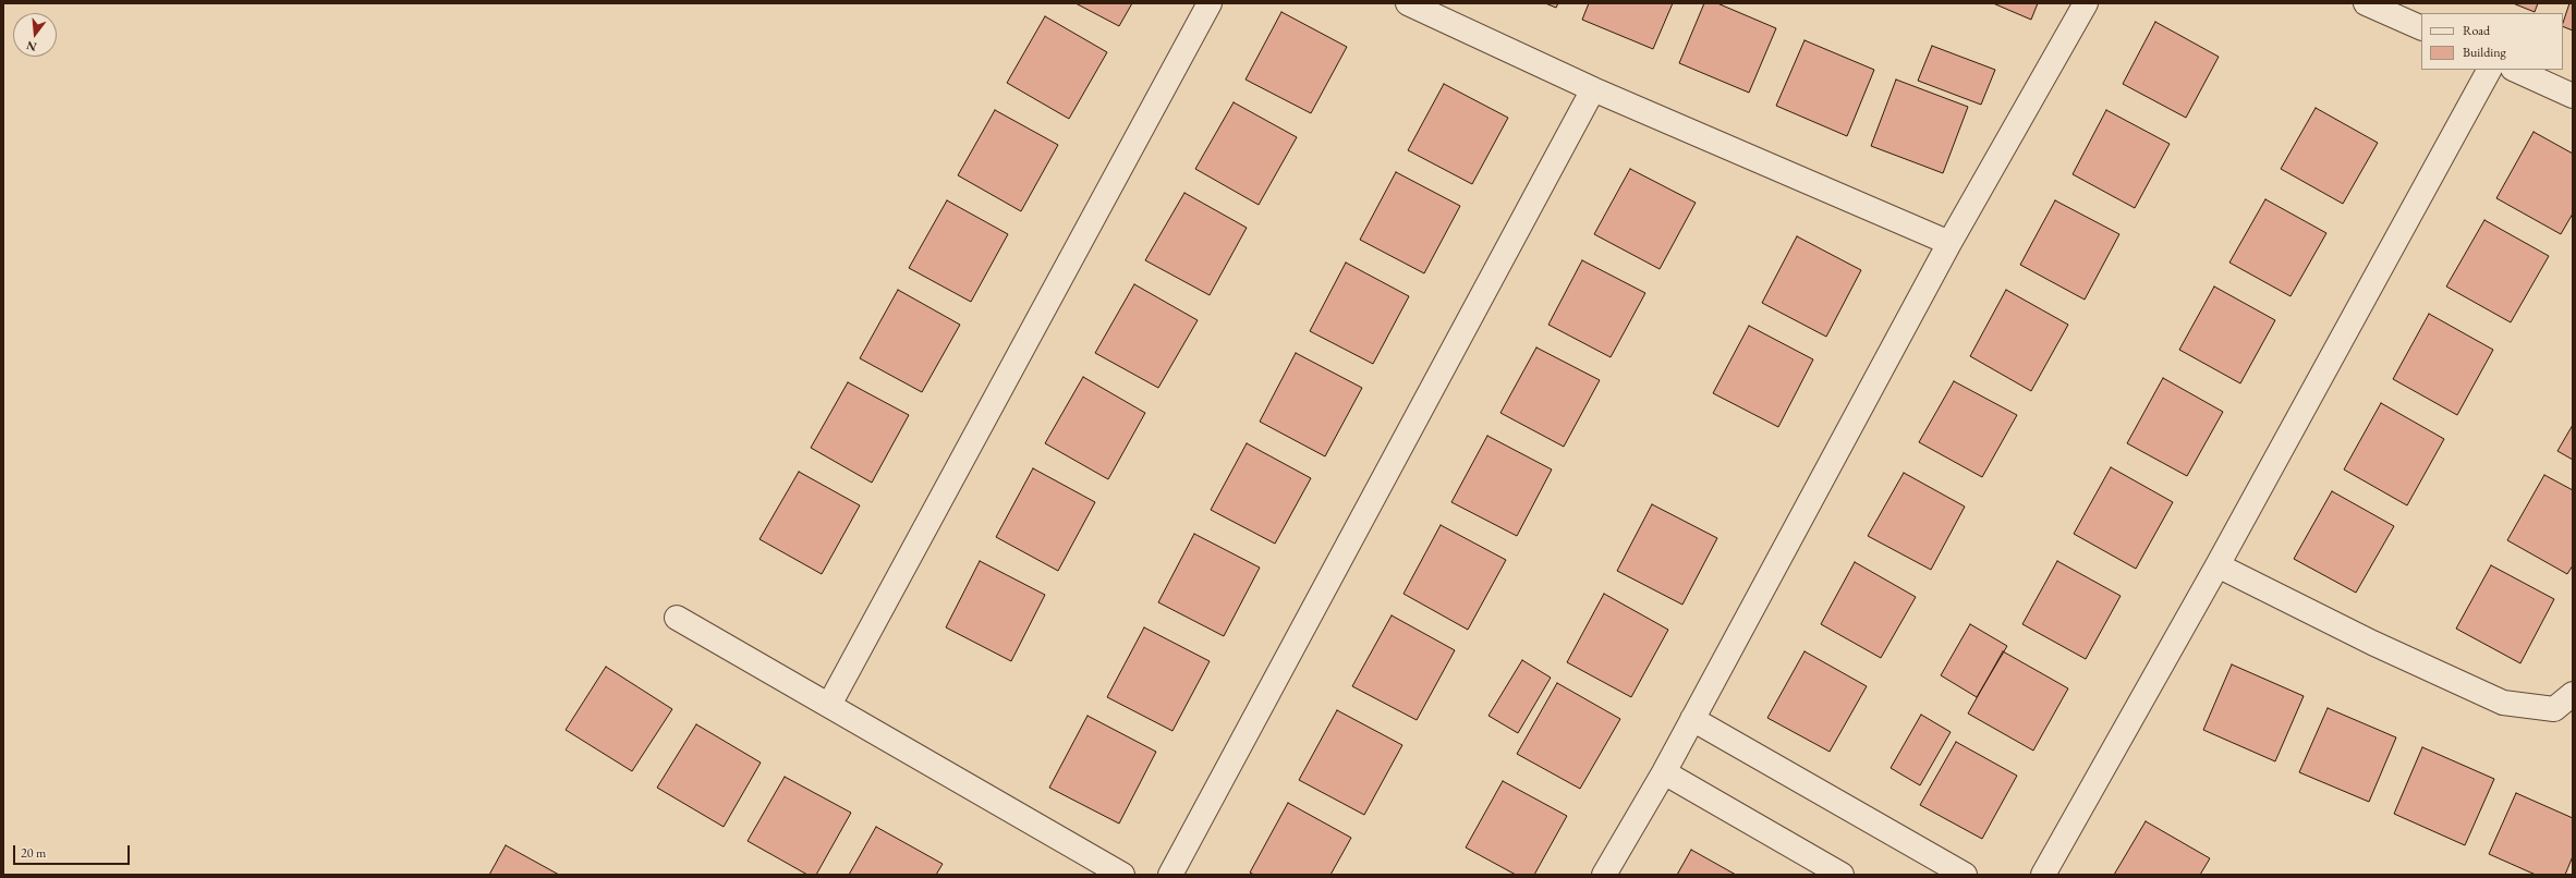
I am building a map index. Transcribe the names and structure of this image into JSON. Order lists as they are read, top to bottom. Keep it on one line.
{"legend":["Road","Building"],"scale_bar":"20 m","north":"bottom"}
